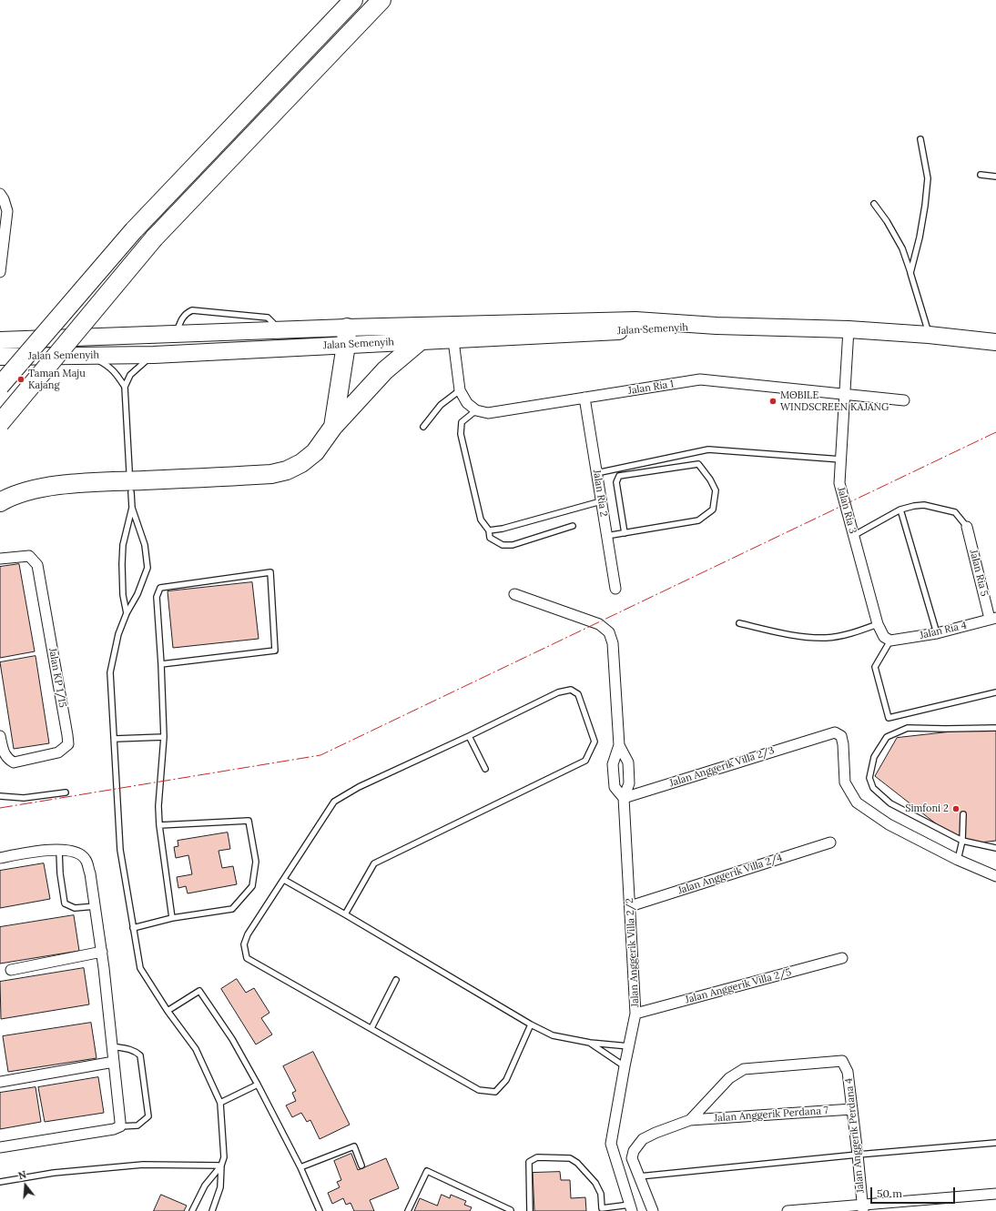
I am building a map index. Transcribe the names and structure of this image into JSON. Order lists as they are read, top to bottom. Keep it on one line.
{"streets":{"main road":["Jalan Semenyih"],"street":["Jalan Ria 1","Jalan Ria 2","Jalan Ria 3","Jalan Ria 5","Jalan Ria 4","Jalan KP 1/15","Jalan Anggerik Villa 2/3","Jalan Anggerik Villa 2/4","Jalan Anggerik Villa 2/2","Jalan Anggerik Villa 2/5","Jalan Anggerik Perdana 7","Jalan Anggerik Perdana 4"]},"crossings":[["Jalan Semenyih","Jalan Ria 3"],["Jalan Ria 1","Jalan Ria 2"],["Jalan Ria 1","Jalan Ria 3"],["Jalan Ria 3","Jalan Ria 4"],["Jalan Ria 5","Jalan Ria 4"],["Jalan Anggerik Villa 2/3","Jalan Anggerik Villa 2/2"],["Jalan Anggerik Villa 2/4","Jalan Anggerik Villa 2/2"],["Jalan Anggerik Villa 2/2","Jalan Anggerik Villa 2/5"],["Jalan Anggerik Perdana 7","Jalan Anggerik Perdana 4"]],"places":["Taman Maju Kajang","MOBILE WINDSCREEN KAJANG","Simfoni 2"],"scale_bar":"50 m","north":"top"}
